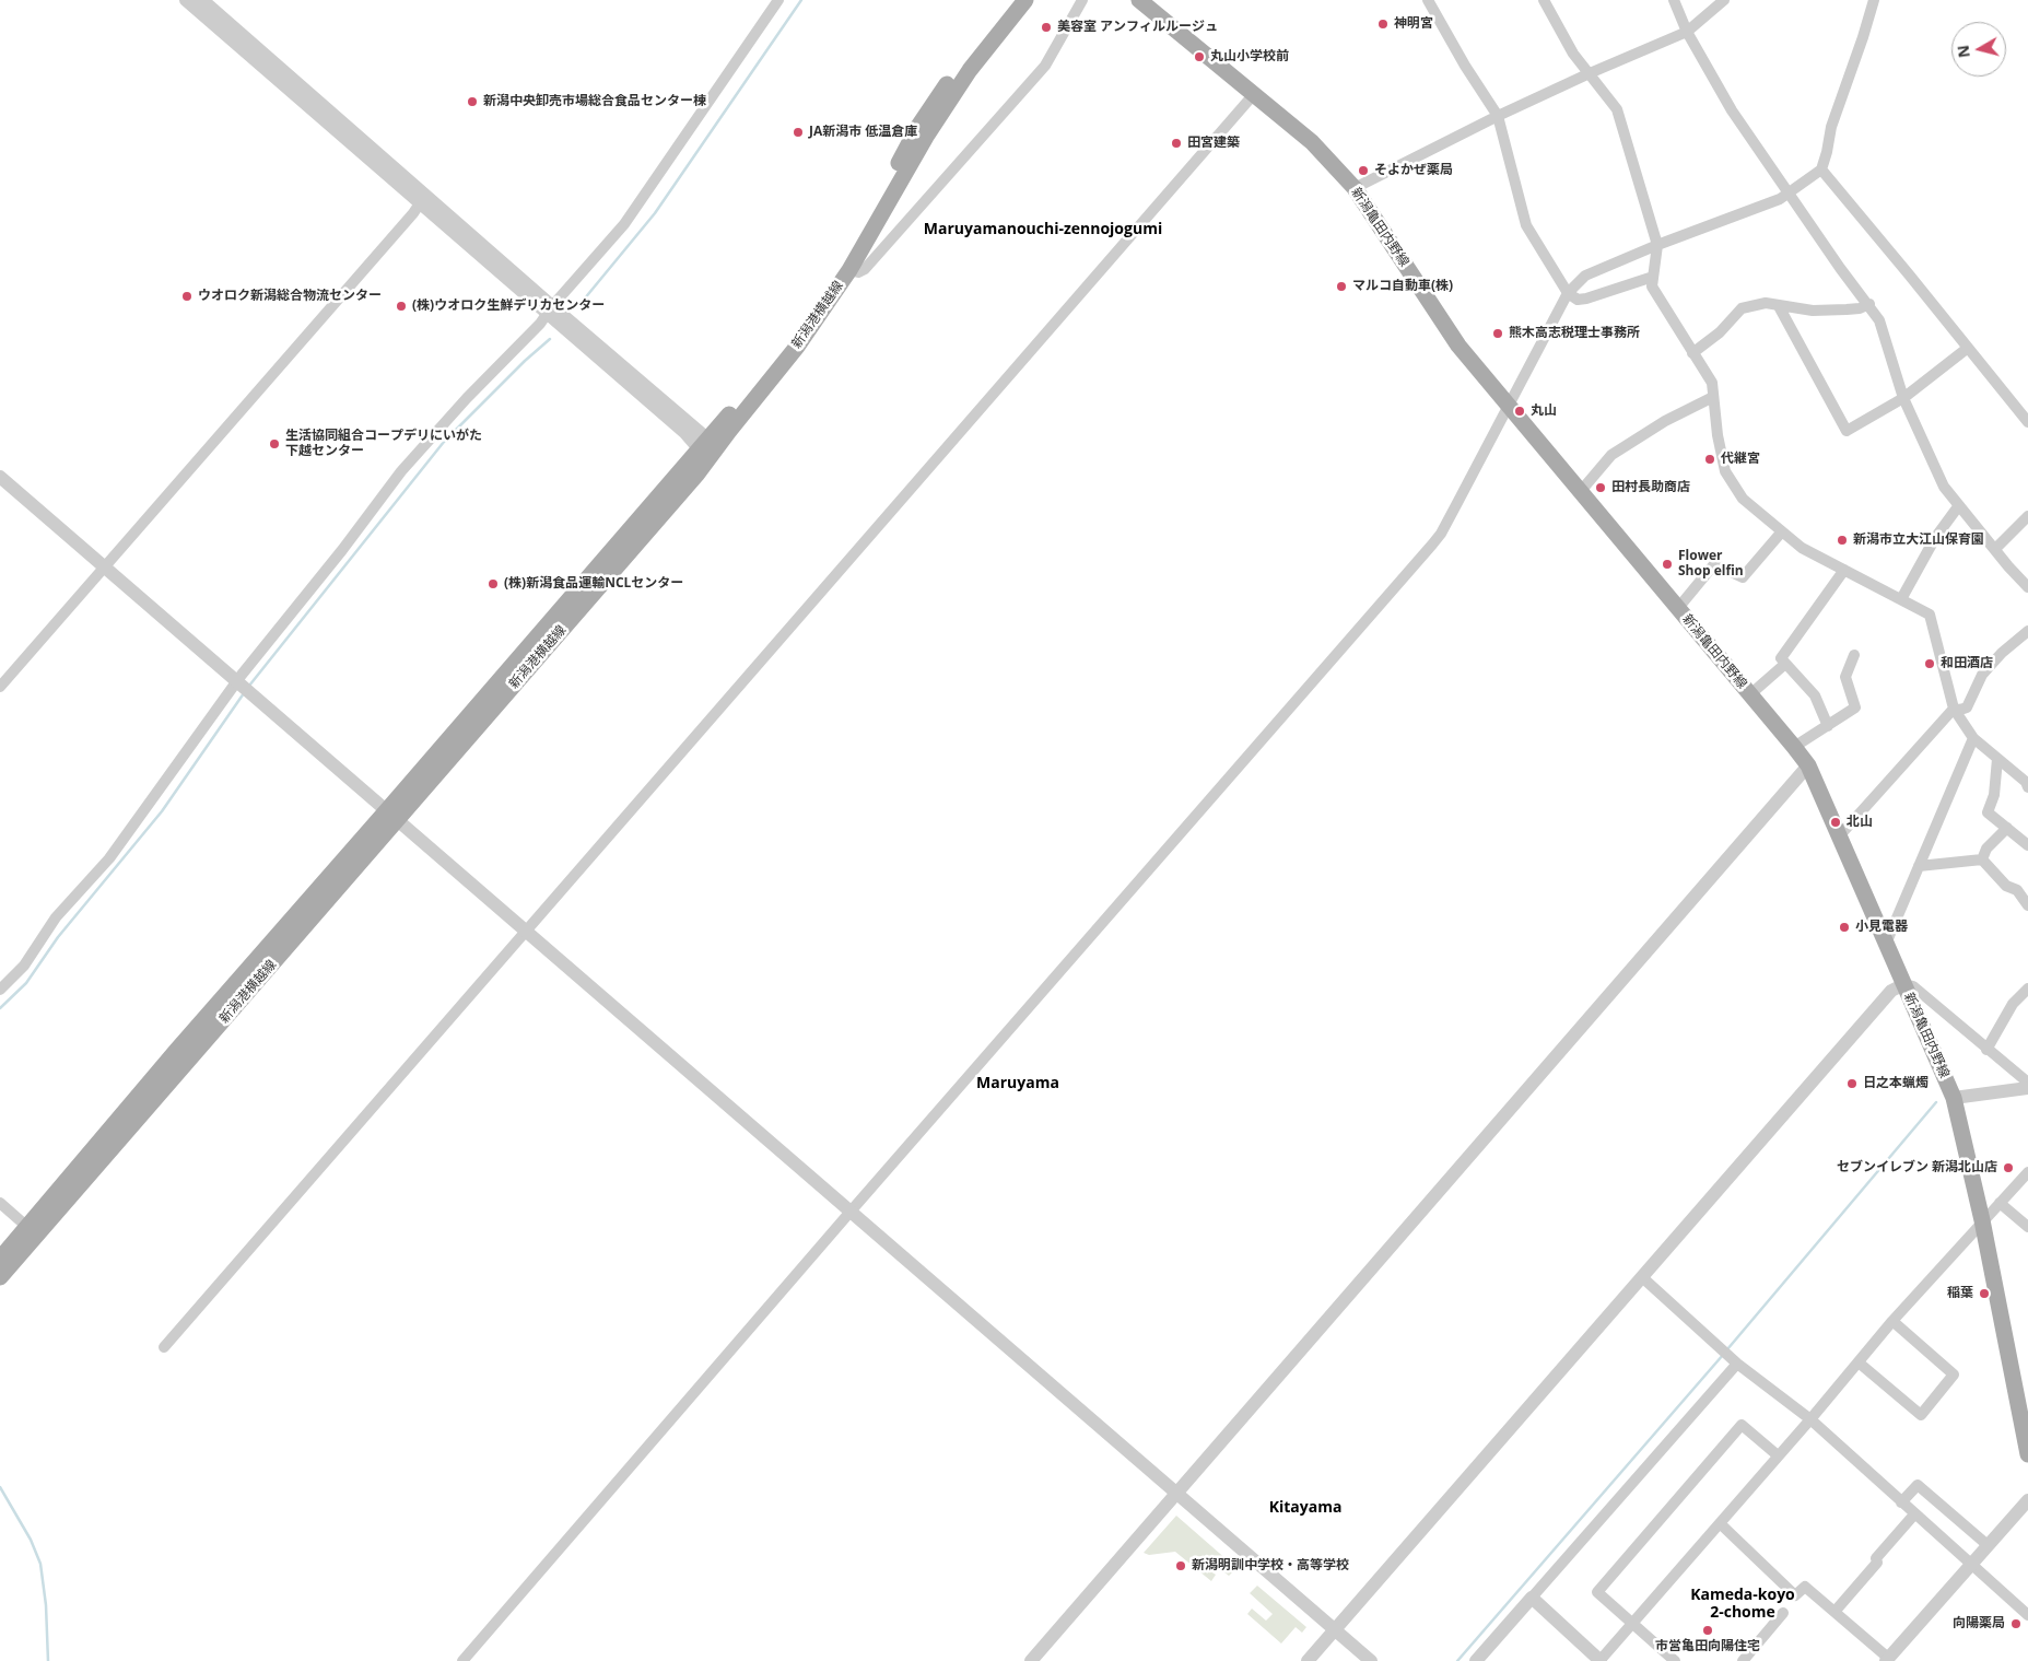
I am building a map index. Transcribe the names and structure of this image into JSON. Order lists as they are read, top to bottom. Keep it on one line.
{"streets":{"main road":["新潟亀田内野線","新潟港横越線"]},"districts":["Maruyamanouchi-zennojogumi","Maruyama","Kitayama","Kameda-koyo 2-chome"],"places":["神明宮","美容室 アンフィルルージュ","丸山小学校前","新潟中央卸売市場総合食品センター棟","JA新潟市 低温倉庫","田宮建築","そよかぜ薬局","マルコ自動車(株)","ウオロク新潟総合物流センター","(株)ウオロク生鮮デリカセンター","熊木高志税理士事務所","丸山","生活協同組合コープデリにいがた 下越センター","代継宮","田村長助商店","新潟市立大江山保育園","Flower Shop elfin","(株)新潟食品運輸NCLセンター","和田酒店","北山","小見電器","日之本蝋燭","セブンイレブン 新潟北山店","稲葉","新潟明訓中学校・高等学校","向陽薬局","市営亀田向陽住宅"],"north":"left"}
